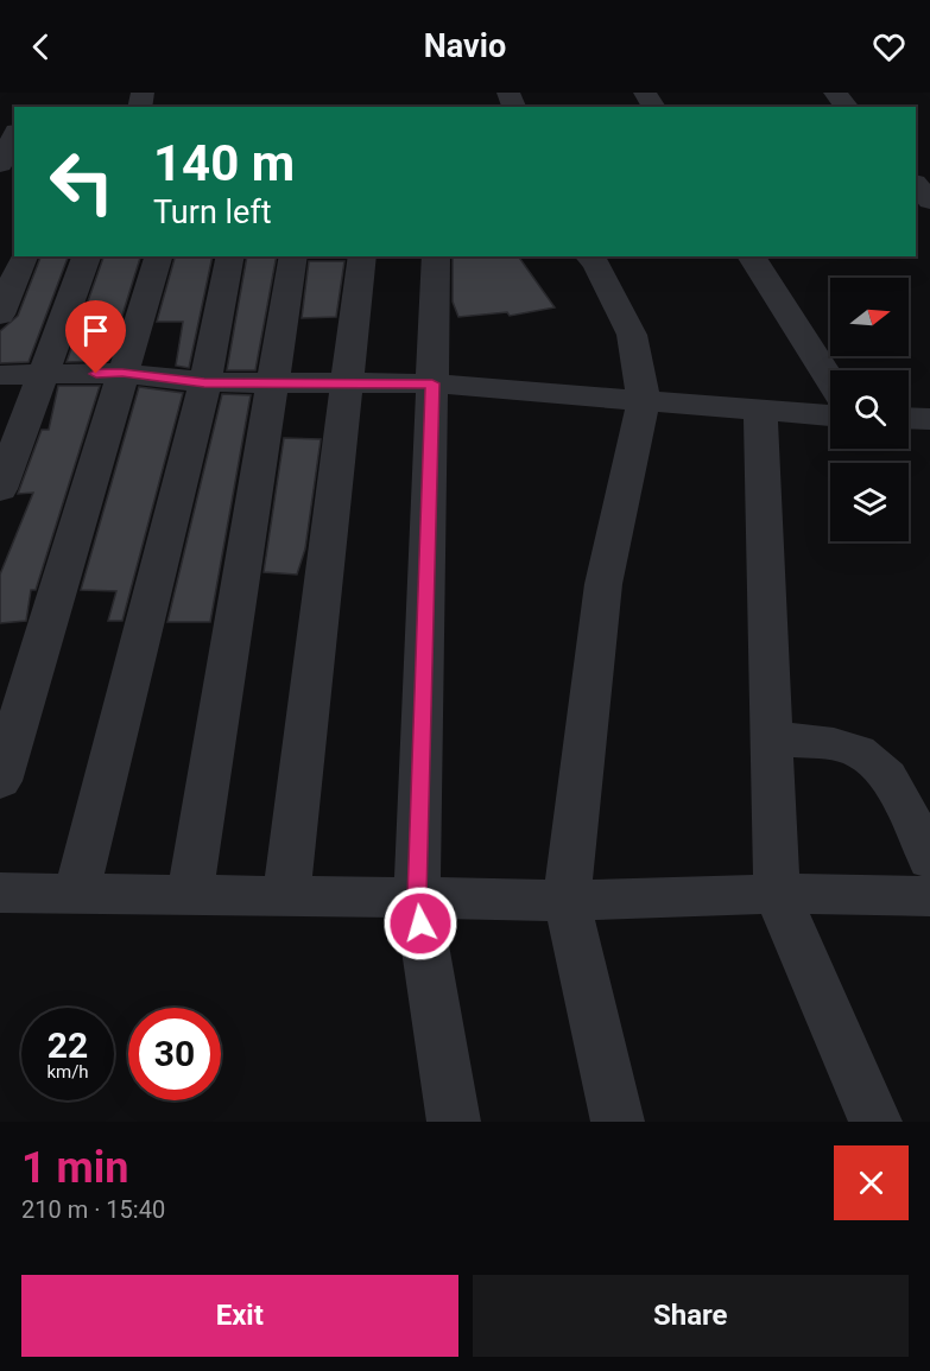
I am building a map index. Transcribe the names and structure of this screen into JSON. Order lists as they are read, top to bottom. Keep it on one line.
{"north":"right","page":{"header":"Navio","turn":["140 m","Turn left"],"speed":"22 km/h","limit":"30","heading":["1 min","210 m · 15:40"],"buttons":["Exit","Share"]}}
